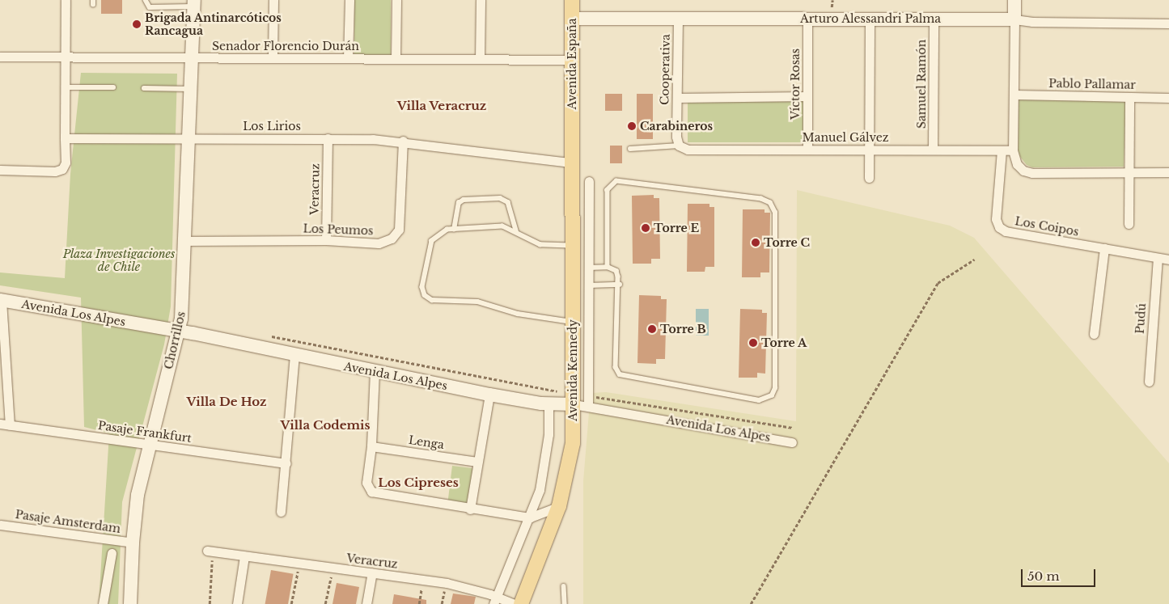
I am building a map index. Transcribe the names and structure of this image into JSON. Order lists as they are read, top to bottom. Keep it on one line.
{"streets":{"main road":["Avenida España","Avenida Kennedy"],"street":["Arturo Alessandri Palma","Senador Florencio Durán","Cooperativa","Víctor Rosas","Samuel Ramón","Pablo Pallamar","Los Lirios","Manuel Gálvez","Veracruz","Los Coipos","Los Peumos","Avenida Los Alpes","Pudú","Chorrillos","Pasaje Frankfurt","Lenga","Pasaje Amsterdam"]},"crossings":[["Arturo Alessandri Palma","Avenida España"],["Arturo Alessandri Palma","Cooperativa"],["Arturo Alessandri Palma","Víctor Rosas"],["Arturo Alessandri Palma","Samuel Ramón"],["Senador Florencio Durán","Avenida España"],["Senador Florencio Durán","Chorrillos"],["Avenida España","Avenida Kennedy"],["Cooperativa","Manuel Gálvez"],["Víctor Rosas","Manuel Gálvez"],["Samuel Ramón","Manuel Gálvez"],["Los Lirios","Veracruz"],["Los Lirios","Los Peumos"],["Los Lirios","Chorrillos"],["Los Lirios","Avenida Kennedy"],["Manuel Gálvez","Los Coipos"],["Veracruz","Los Peumos"],["Los Coipos","Pudú"],["Los Peumos","Chorrillos"],["Avenida Los Alpes","Chorrillos"],["Avenida Los Alpes","Avenida Kennedy"],["Chorrillos","Pasaje Frankfurt"],["Chorrillos","Pasaje Amsterdam"]],"districts":["Villa Veracruz","Villa De Hoz","Villa Codemis","Los Cipreses"],"parks":["Plaza Investigaciones de Chile"],"places":["Brigada Antinarcóticos Rancagua","Carabineros","Torre E","Torre C","Torre B","Torre A"],"scale_bar":"50 m"}
